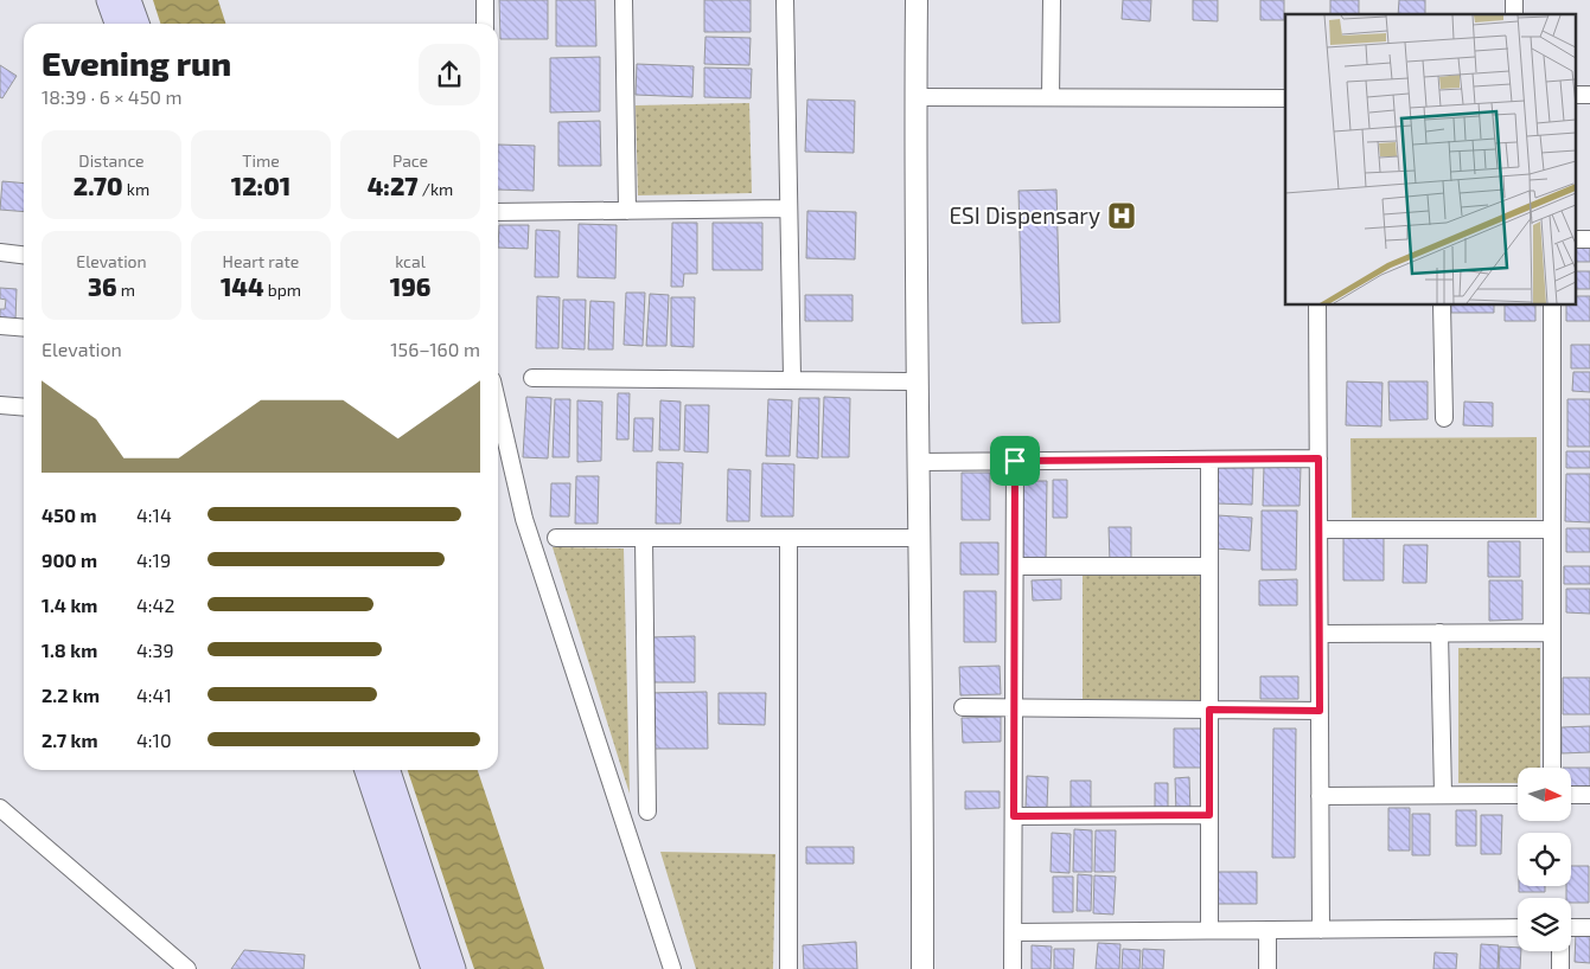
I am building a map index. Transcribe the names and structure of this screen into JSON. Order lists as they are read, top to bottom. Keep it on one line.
{"places":{"hospital":["ESI Dispensary"]},"north":"right","page":{"heading":["Evening run","18:39 · 6 × 450 m"],"stats":[["Distance","2.70 km"],["Time","12:01"],["Pace","4:27 /km"],["Elevation","36 m"],["Heart rate","144 bpm"],["kcal","196"]],"chart":["Elevation","156–160 m"],"list":[{"name":"450 m","note":"4:14"},{"name":"900 m","note":"4:19"},{"name":"1.4 km","note":"4:42"},{"name":"1.8 km","note":"4:39"},{"name":"2.2 km","note":"4:41"},{"name":"2.7 km","note":"4:10"}]}}
